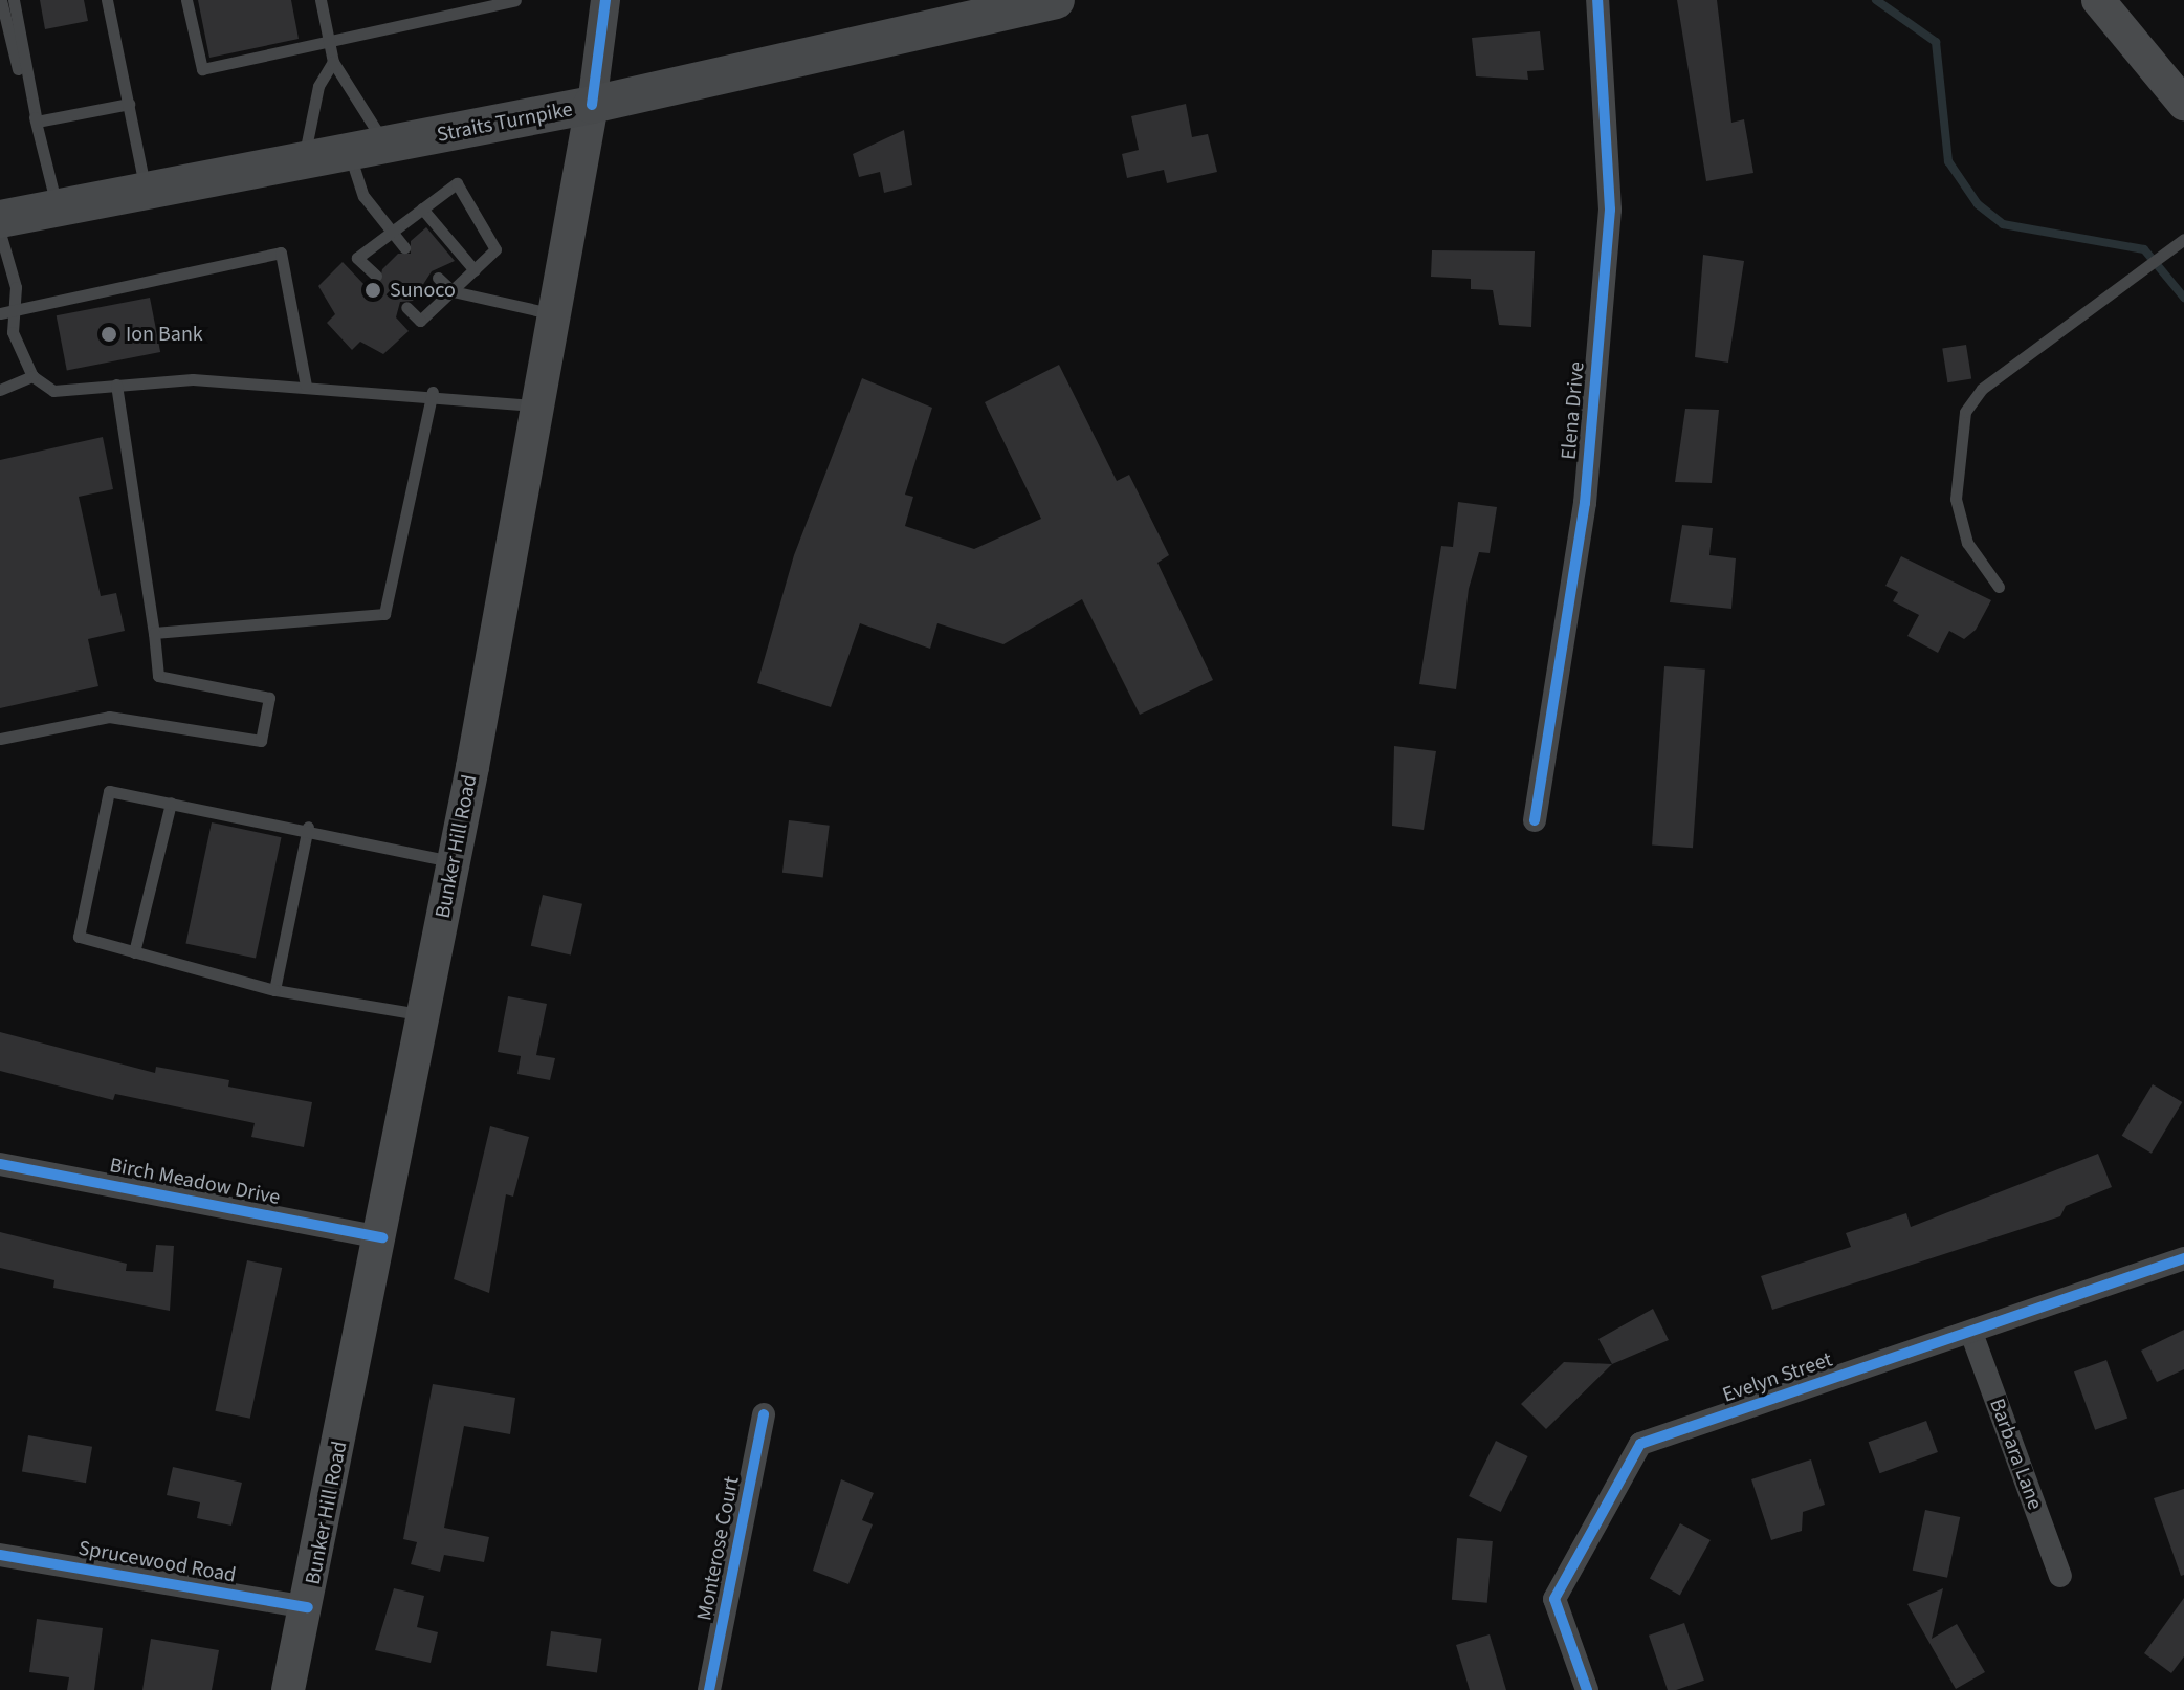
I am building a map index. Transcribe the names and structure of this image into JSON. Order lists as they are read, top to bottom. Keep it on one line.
{"streets":{"main road":["Straits Turnpike","Bunker Hill Road"],"street":["Elena Drive","Birch Meadow Drive","Evelyn Street","Barbara Lane","Monterose Court","Sprucewood Road"]},"crossings":[["Straits Turnpike","Bunker Hill Road"],["Bunker Hill Road","Birch Meadow Drive"],["Bunker Hill Road","Sprucewood Road"],["Evelyn Street","Barbara Lane"]],"places":["Sunoco","Ion Bank"]}
